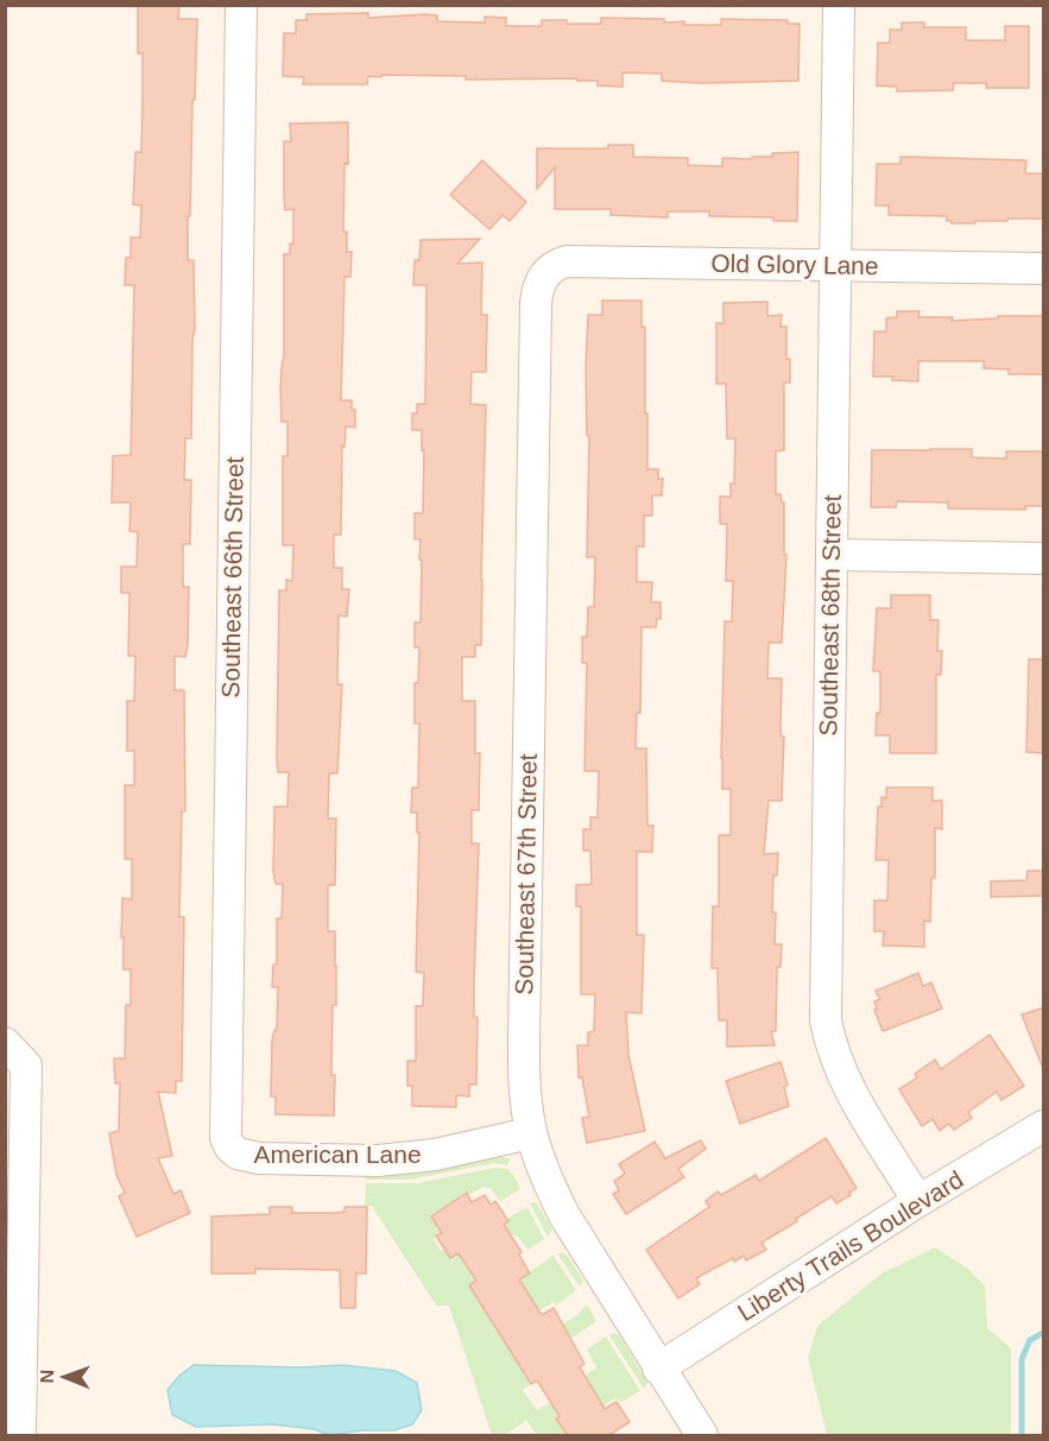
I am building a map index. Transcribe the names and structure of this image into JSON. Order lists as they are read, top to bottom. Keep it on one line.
{"streets":{"street":["Old Glory Lane","Southeast 66th Street","Southeast 68th Street","Southeast 67th Street","American Lane","Liberty Trails Boulevard"]},"crossings":[["Old Glory Lane","Southeast 68th Street"],["Old Glory Lane","Southeast 67th Street"],["Southeast 66th Street","American Lane"],["Southeast 68th Street","Liberty Trails Boulevard"],["Southeast 67th Street","American Lane"],["Southeast 67th Street","Liberty Trails Boulevard"]],"north":"left"}
